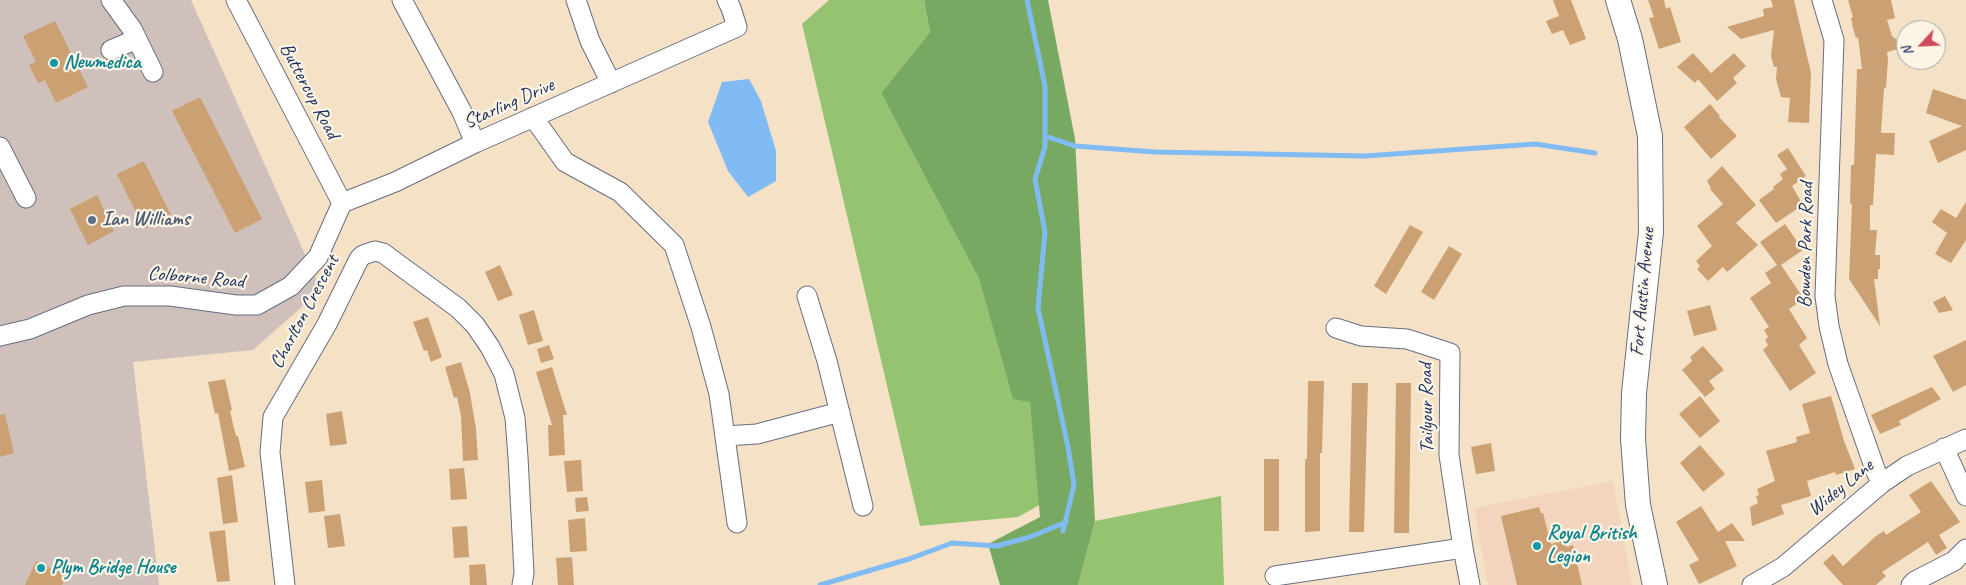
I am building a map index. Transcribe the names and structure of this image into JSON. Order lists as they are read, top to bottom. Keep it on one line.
{"streets":{"main road":["Fort Austin Avenue"],"street":["Buttercup Road","Starling Drive","Bowden Park Road","Colborne Road","Charlton Crescent","Tailyour Road","Widey Lane"]},"crossings":[["Buttercup Road","Starling Drive"],["Buttercup Road","Colborne Road"],["Starling Drive","Colborne Road"],["Bowden Park Road","Widey Lane"]],"places":["Newmedica","Ian Williams","Royal British Legion","Plym Bridge House"],"north":"bottom left"}
